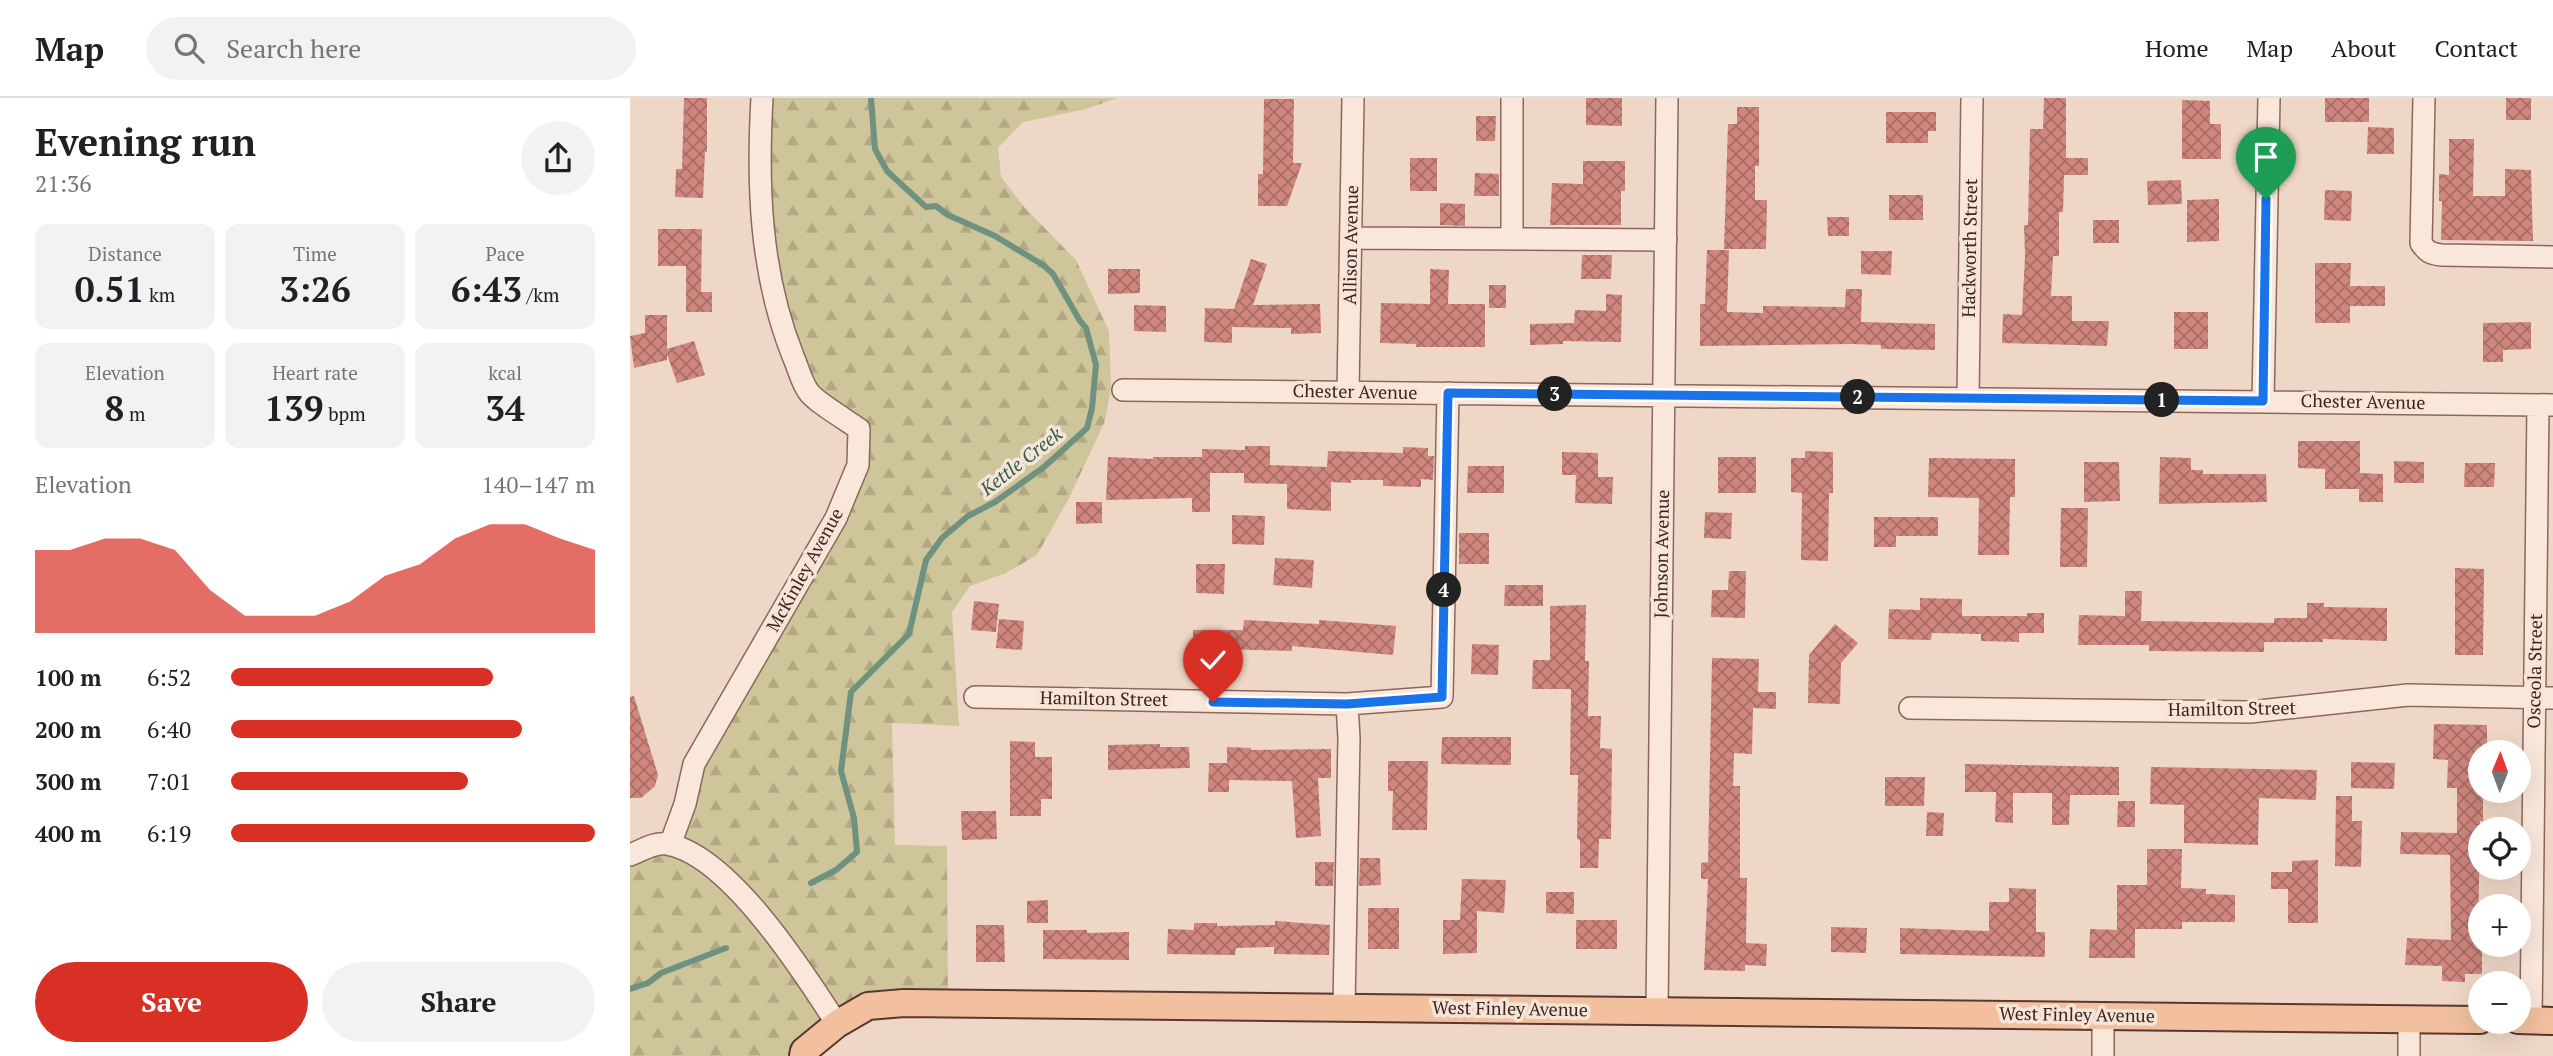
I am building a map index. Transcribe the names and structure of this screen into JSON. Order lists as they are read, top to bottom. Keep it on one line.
{"streets":{"main road":["West Finley Avenue"],"street":["Allison Avenue","Hackworth Street","Chester Avenue","Johnson Avenue","McKinley Avenue","Osceola Street","Hamilton Street"]},"crossings":[["Allison Avenue","Chester Avenue"],["Hackworth Street","Chester Avenue"],["Chester Avenue","Johnson Avenue"],["Chester Avenue","Osceola Street"],["Chester Avenue","Hamilton Street"],["Johnson Avenue","West Finley Avenue"],["Osceola Street","Hamilton Street"]],"water":["Kettle Creek"],"north":"top","page":{"header":"Map","search":"Search here","nav":["Home","Map","About","Contact"],"heading":["Evening run","21:36"],"stats":[["Distance","0.51 km"],["Time","3:26"],["Pace","6:43 /km"],["Elevation","8 m"],["Heart rate","139 bpm"],["kcal","34"]],"pins":["3","2","1","4"],"chart":["Elevation","140–147 m"],"list":[{"name":"100 m","note":"6:52"},{"name":"200 m","note":"6:40"},{"name":"300 m","note":"7:01"},{"name":"400 m","note":"6:19"}],"map_buttons":["+","−"],"buttons":["Save","Share"]}}
